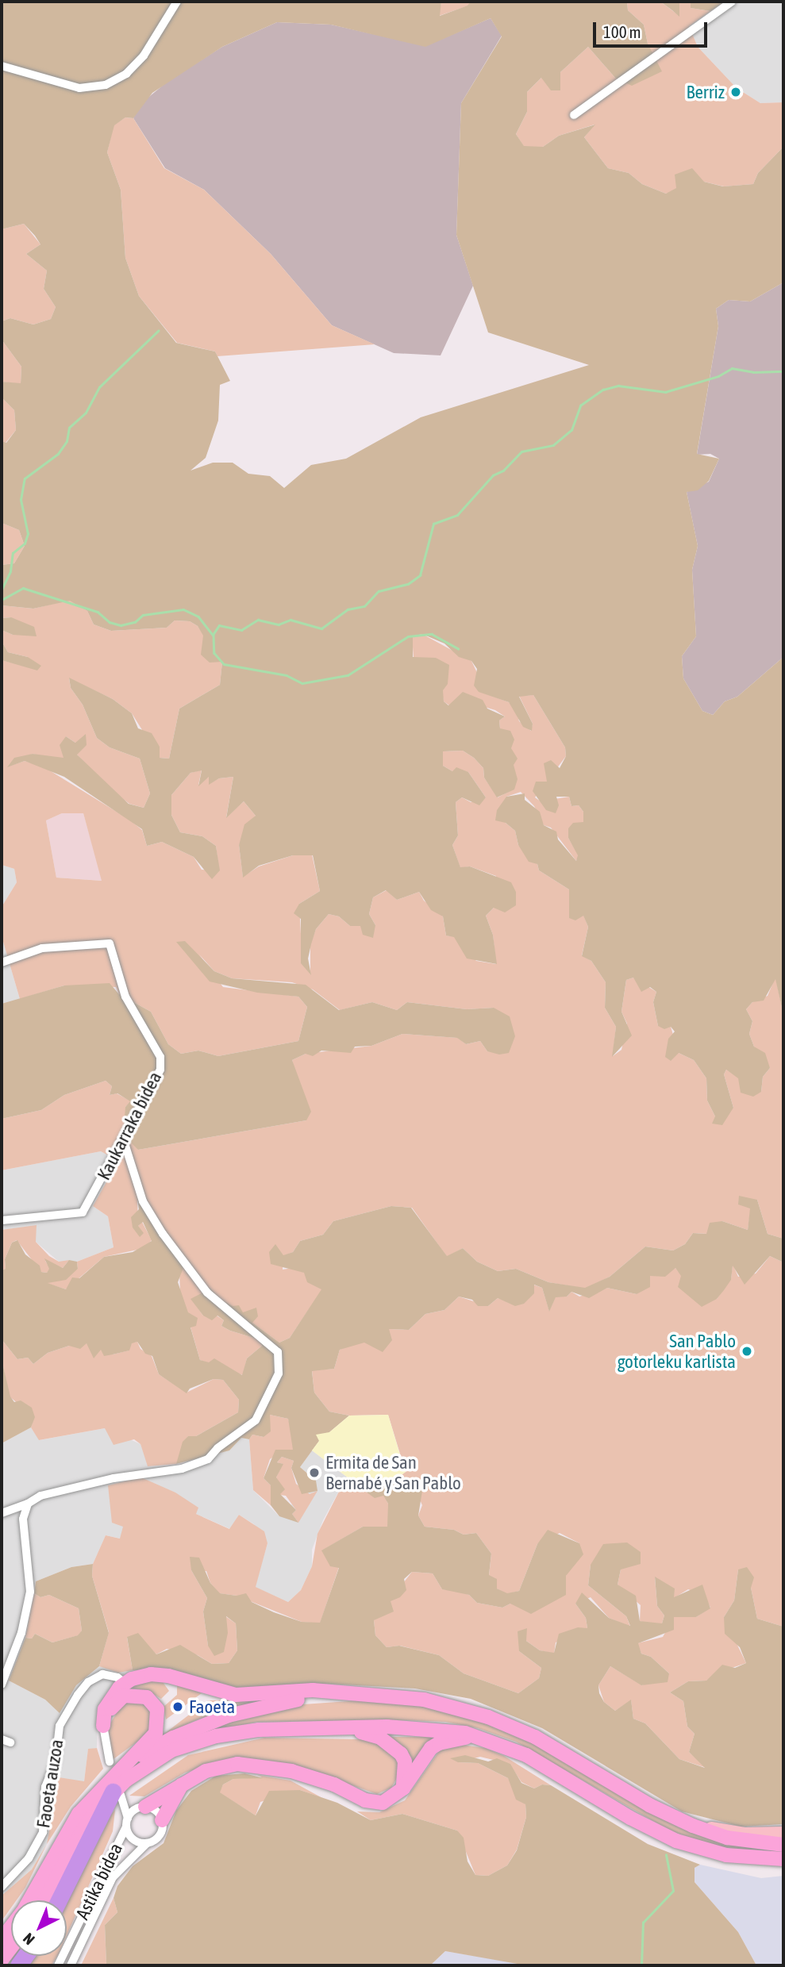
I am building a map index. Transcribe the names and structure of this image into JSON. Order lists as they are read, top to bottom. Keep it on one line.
{"streets":{"street":["Kaukarraka bidea","Faoeta auzoa","Astika bidea"]},"places":["Berriz","San Pablo gotorleku karlista","Ermita de San Bernabé y San Pablo","Faoeta"],"scale_bar":"100 m","north":"bottom left"}
